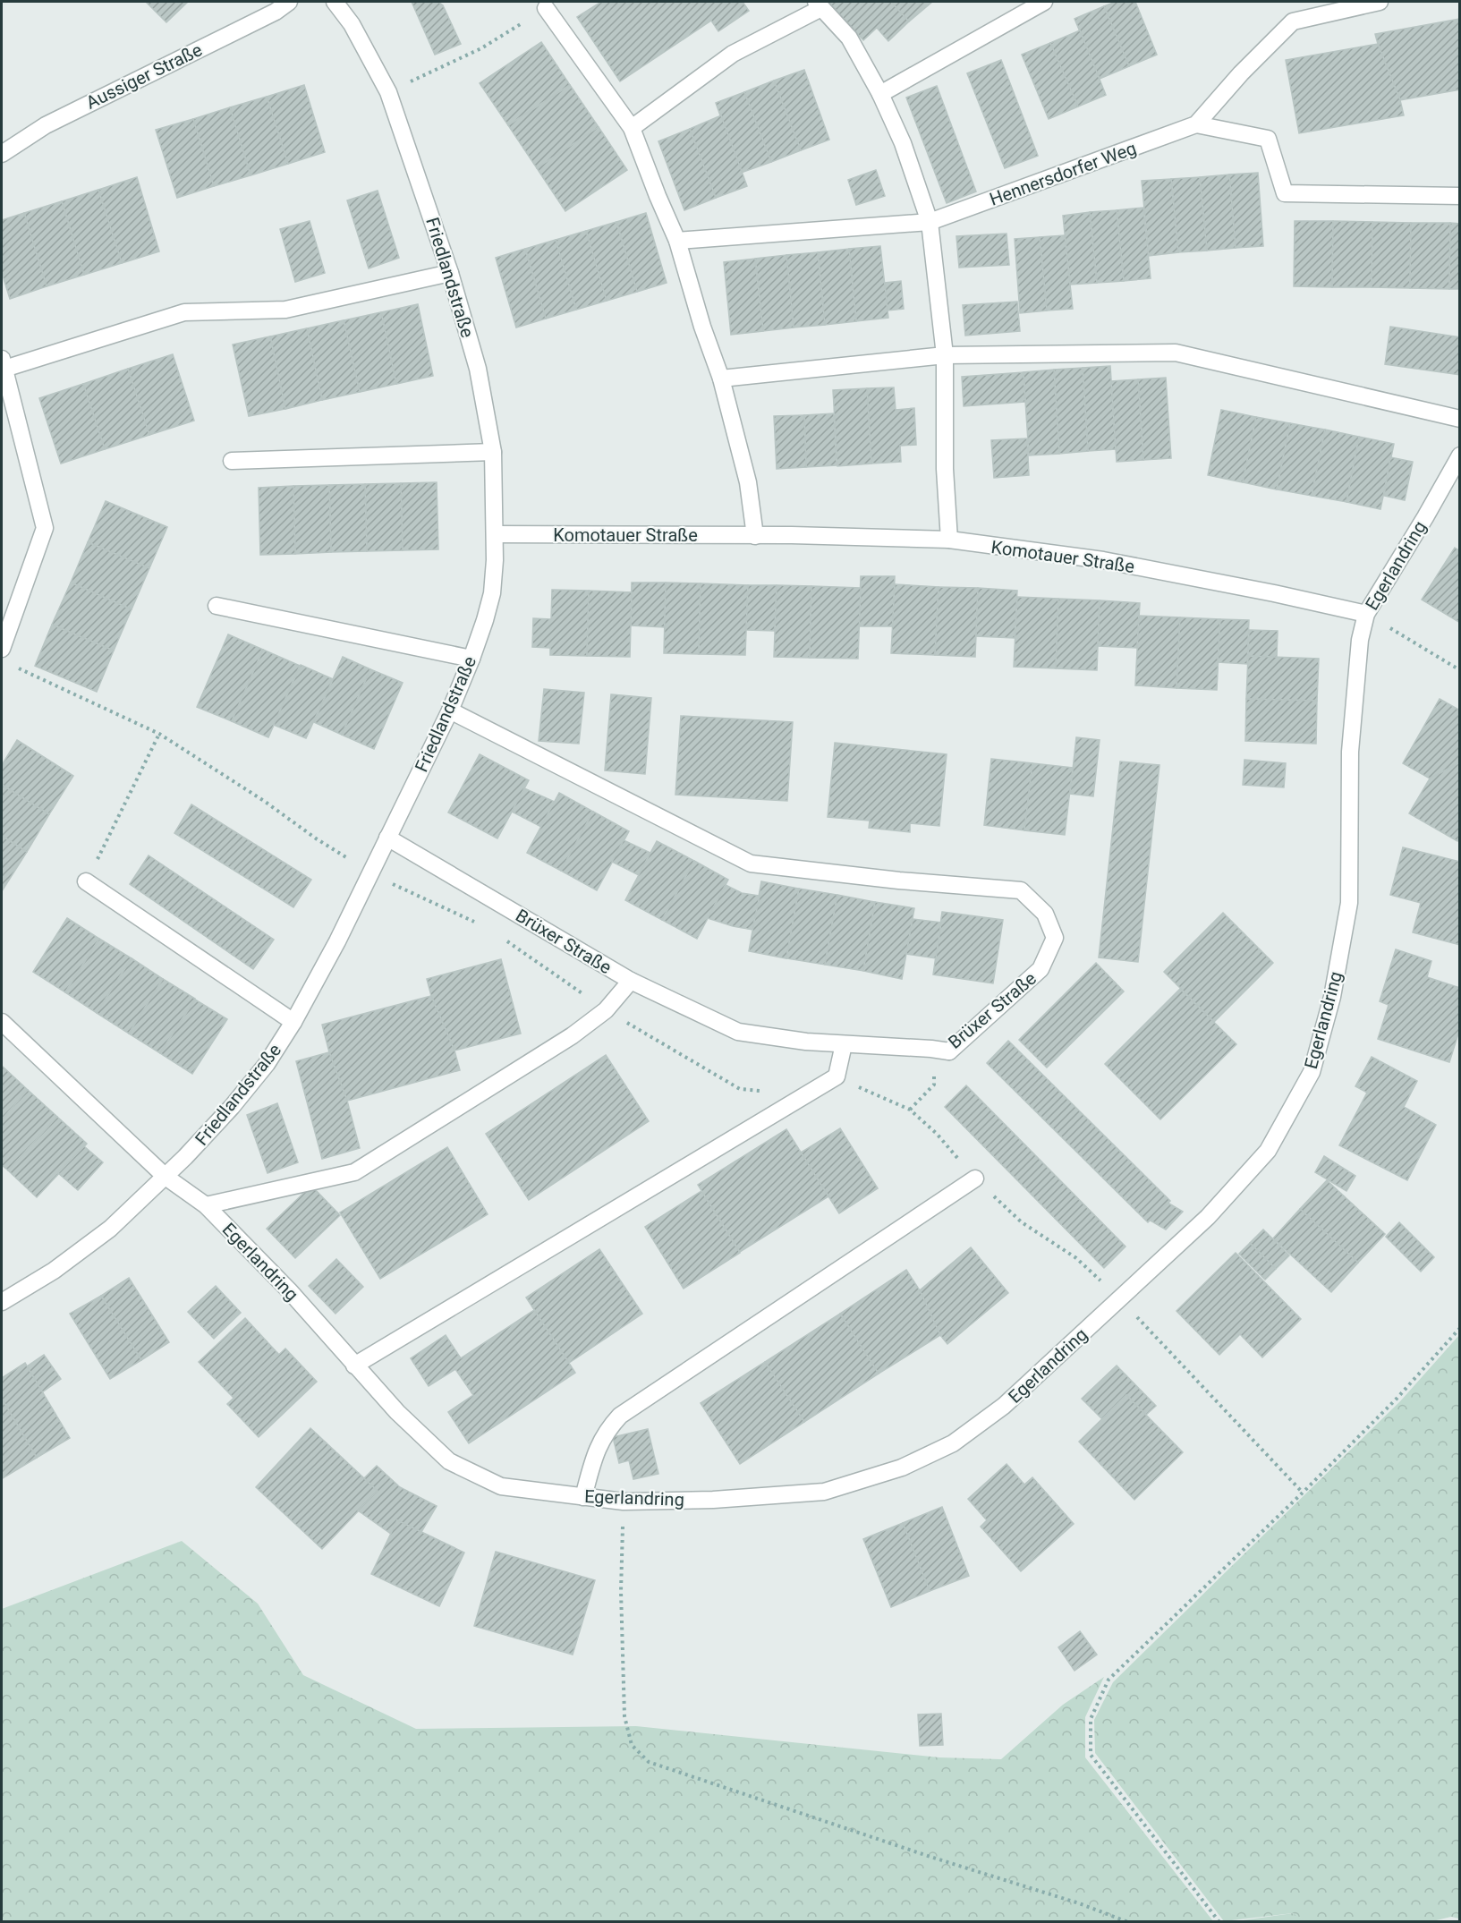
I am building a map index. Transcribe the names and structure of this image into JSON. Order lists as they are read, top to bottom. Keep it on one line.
{"streets":{"street":["Aussiger Straße","Hennersdorfer Weg","Friedlandstraße","Komotauer Straße","Egerlandring","Brüxer Straße"]},"crossings":[["Friedlandstraße","Komotauer Straße"],["Friedlandstraße","Egerlandring"],["Friedlandstraße","Brüxer Straße"],["Komotauer Straße","Egerlandring"]]}
